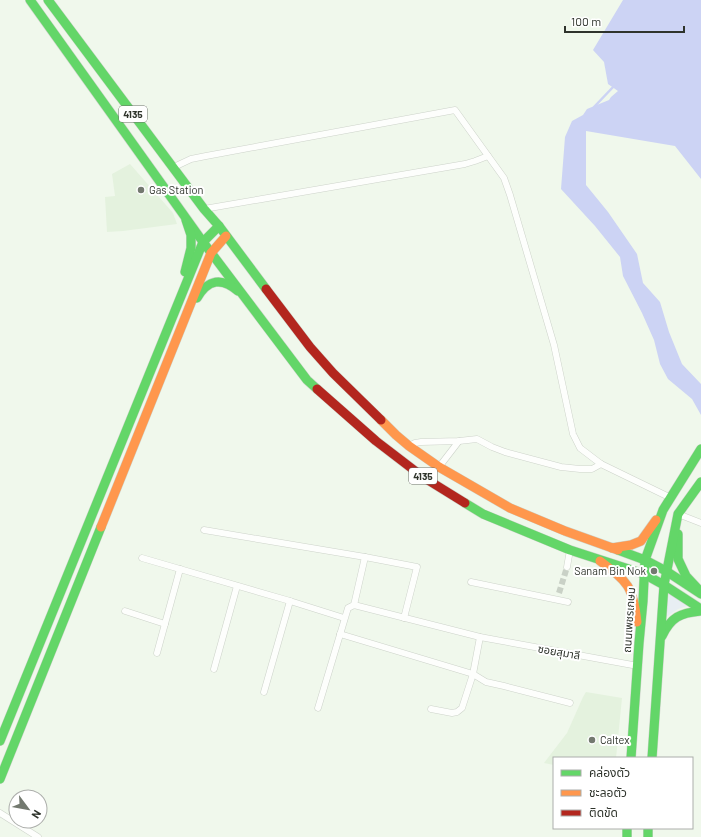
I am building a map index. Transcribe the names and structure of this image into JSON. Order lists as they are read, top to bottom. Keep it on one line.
{"streets":{"main road":["4135","ถนนเพชรเกษม"],"street":["ซอยสุมาลี"]},"crossings":[["4135","ถนนเพชรเกษม"],["ถนนเพชรเกษม","ซอยสุมาลี"]],"places":["Gas Station","Sanam Bin Nok","Caltex"],"legend":["คล่องตัว","ชะลอตัว","ติดขัด"],"scale_bar":"100 m","north":"bottom right"}
